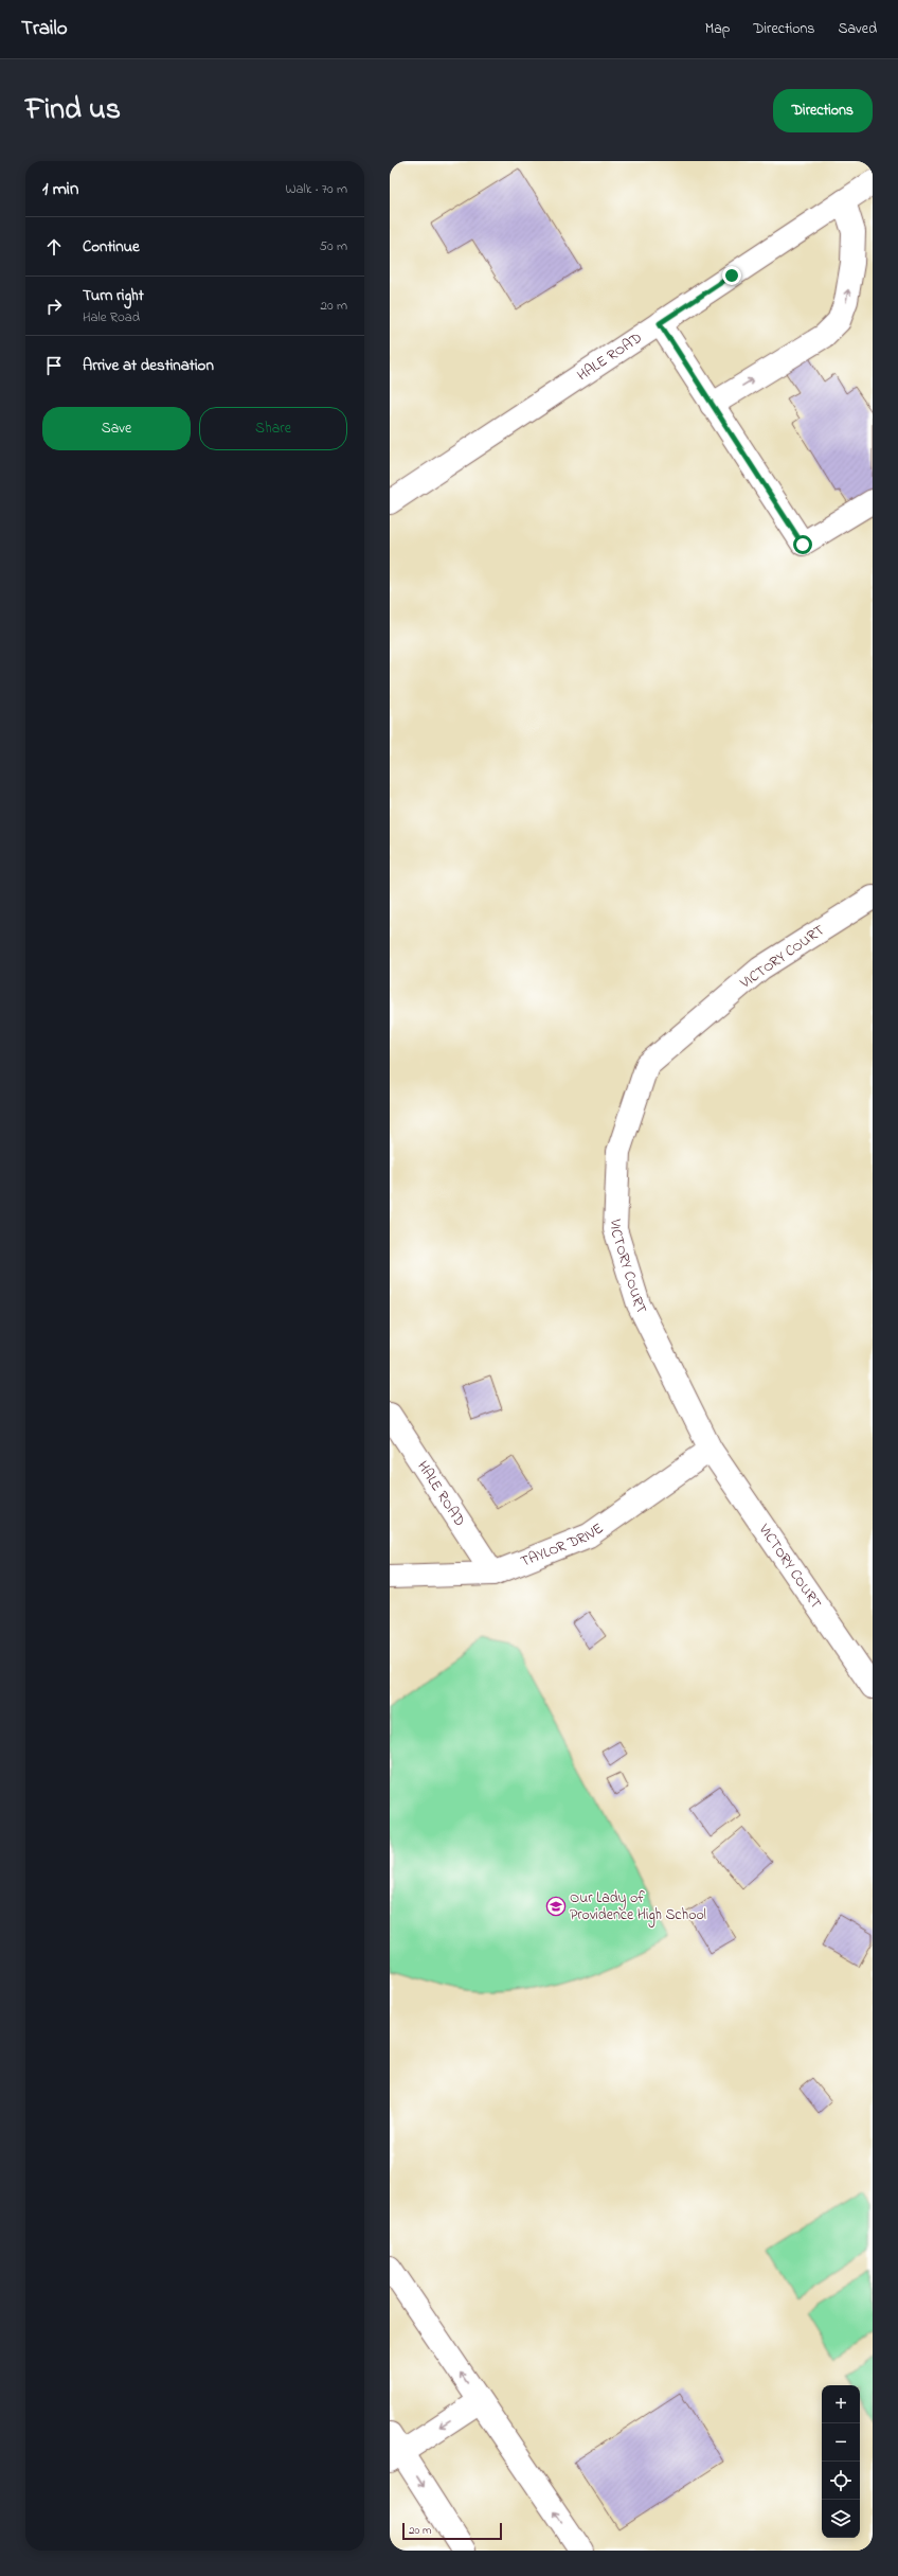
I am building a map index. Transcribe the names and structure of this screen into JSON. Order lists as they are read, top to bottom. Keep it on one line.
{"streets":{"street":["HALE ROAD","VICTORY COURT","TAYLOR DRIVE"]},"crossings":[["HALE ROAD","TAYLOR DRIVE"],["VICTORY COURT","TAYLOR DRIVE"]],"places":{"school or university":["Our Lady of Providence High School"]},"scale_bar":"20 m","page":{"header":"Trailo","nav":["Map","Directions","Saved"],"title":"Find us","buttons":["Directions",["Save","Share"]],"heading":["1 min","Walk · 70 m"],"list":[["Continue","50 m"],["Turn right","Hale Road","20 m"],"Arrive at destination"],"map_buttons":["+","−"],"scale":"20 m"}}
